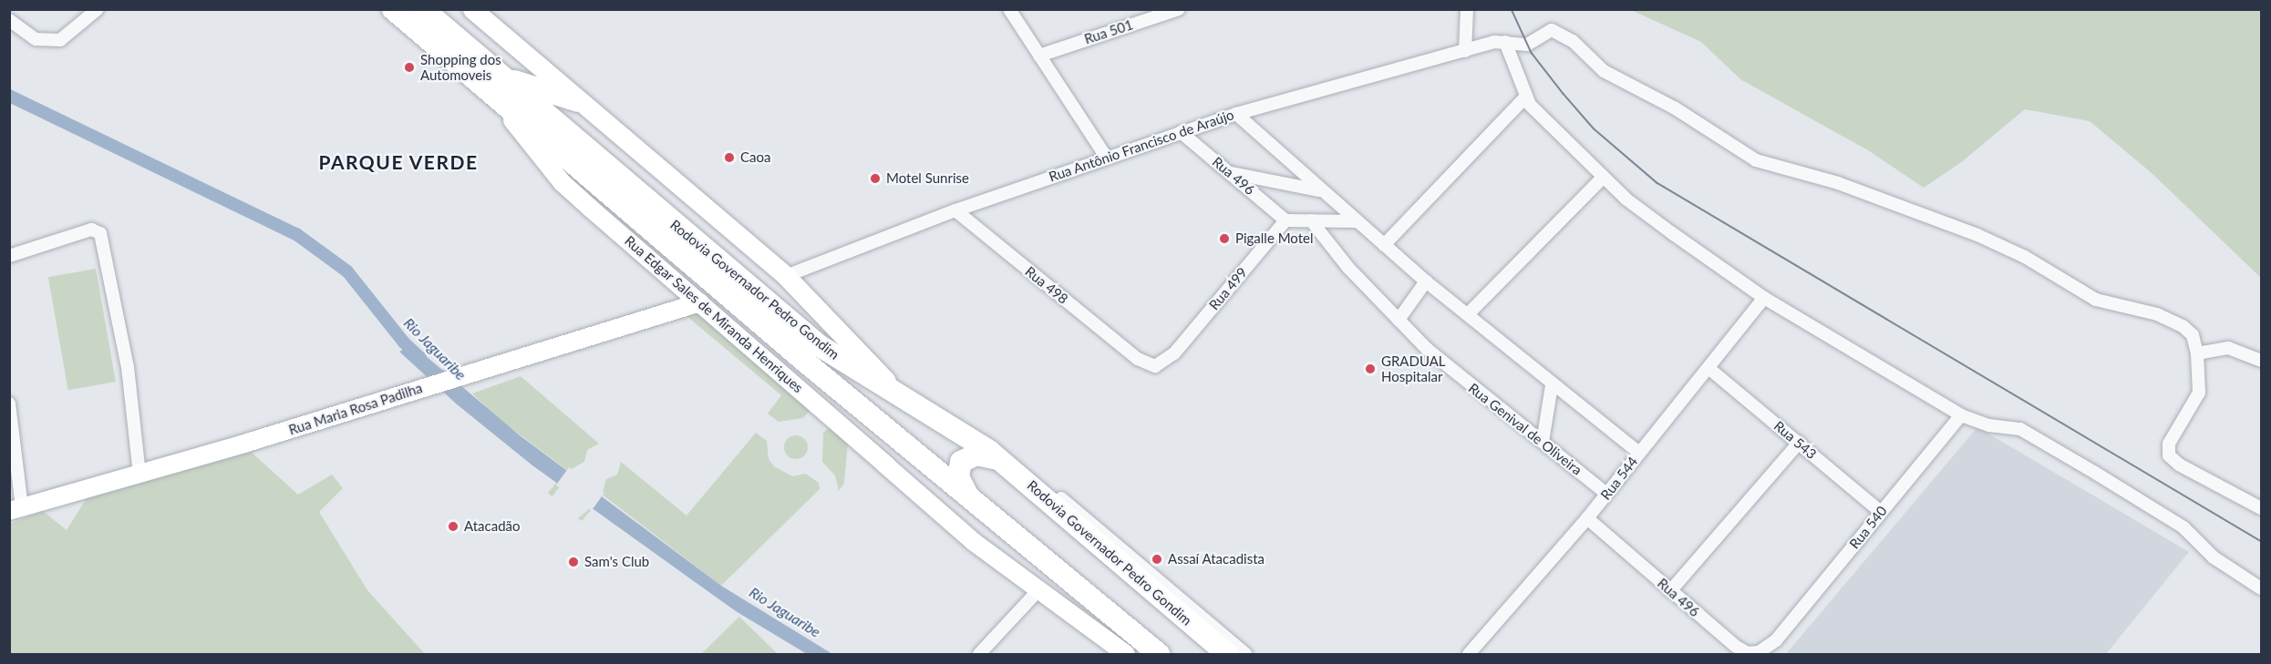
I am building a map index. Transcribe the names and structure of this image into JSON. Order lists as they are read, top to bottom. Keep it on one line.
{"streets":{"highway":["Rodovia Governador Pedro Gondim"],"main road":["Rua Edgar Sales de Miranda Henriques","Rua Maria Rosa Padilha"],"street":["Rua 501","Rua Antônio Francisco de Araújo","Rua 496","Rua 498","Rua 499","Rua Genival de Oliveira","Rua 543","Rua 544","Rua 540"]},"crossings":[["Rua Antônio Francisco de Araújo","Rua 496"],["Rua Antônio Francisco de Araújo","Rua 498"],["Rua 496","Rua 499"],["Rua 496","Rua 544"],["Rua 496","Rua 540"],["Rua 498","Rua 499"],["Rodovia Governador Pedro Gondim","Rua Edgar Sales de Miranda Henriques"],["Rua Edgar Sales de Miranda Henriques","Rua Maria Rosa Padilha"],["Rua Genival de Oliveira","Rua 544"],["Rua 543","Rua 544"],["Rua 543","Rua 540"]],"districts":["PARQUE VERDE"],"water":["Rio Jaguaribe"],"places":["Shopping dos Automoveis","Caoa","Motel Sunrise","Pigalle Motel","GRADUAL Hospitalar","Atacadão","Assaí Atacadista","Sam's Club"]}
